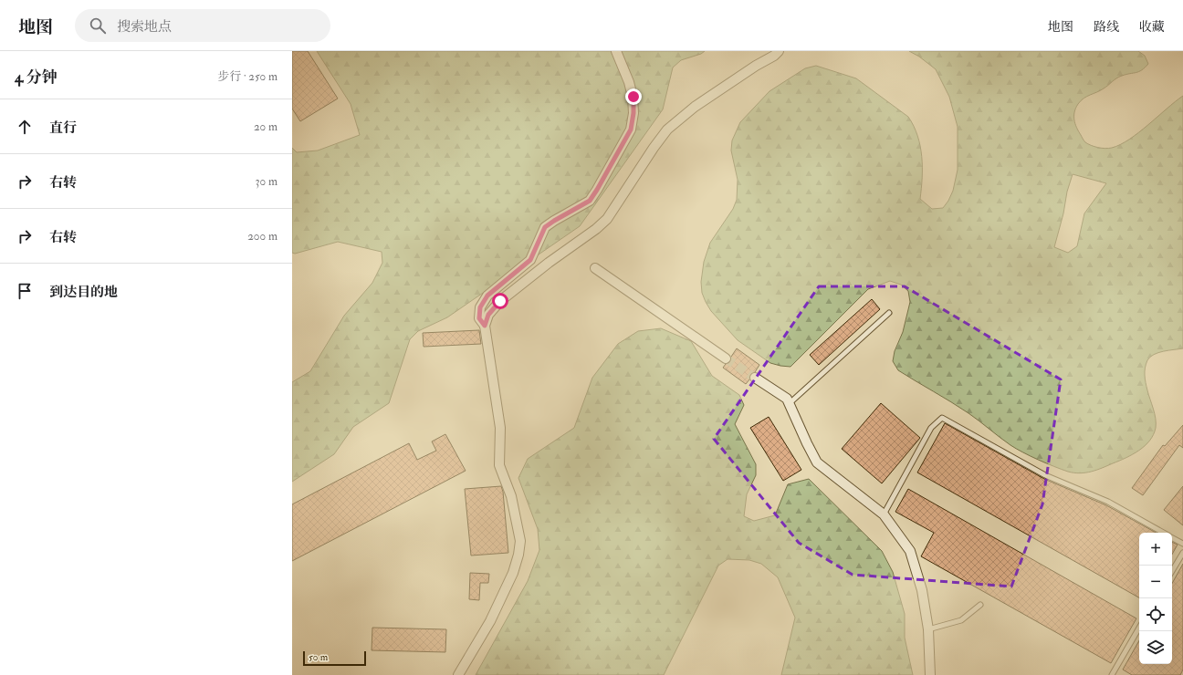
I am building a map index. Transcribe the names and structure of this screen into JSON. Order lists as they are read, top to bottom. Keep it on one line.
{"scale_bar":"50 m","page":{"header":"地图","search":"搜索地点","nav":["地图","路线","收藏"],"heading":["4 分钟","步行 · 250 m"],"list":[["直行","20 m"],["右转","30 m"],["右转","200 m"],"到达目的地"],"map_buttons":["+","−"],"scale":"50 m"}}
